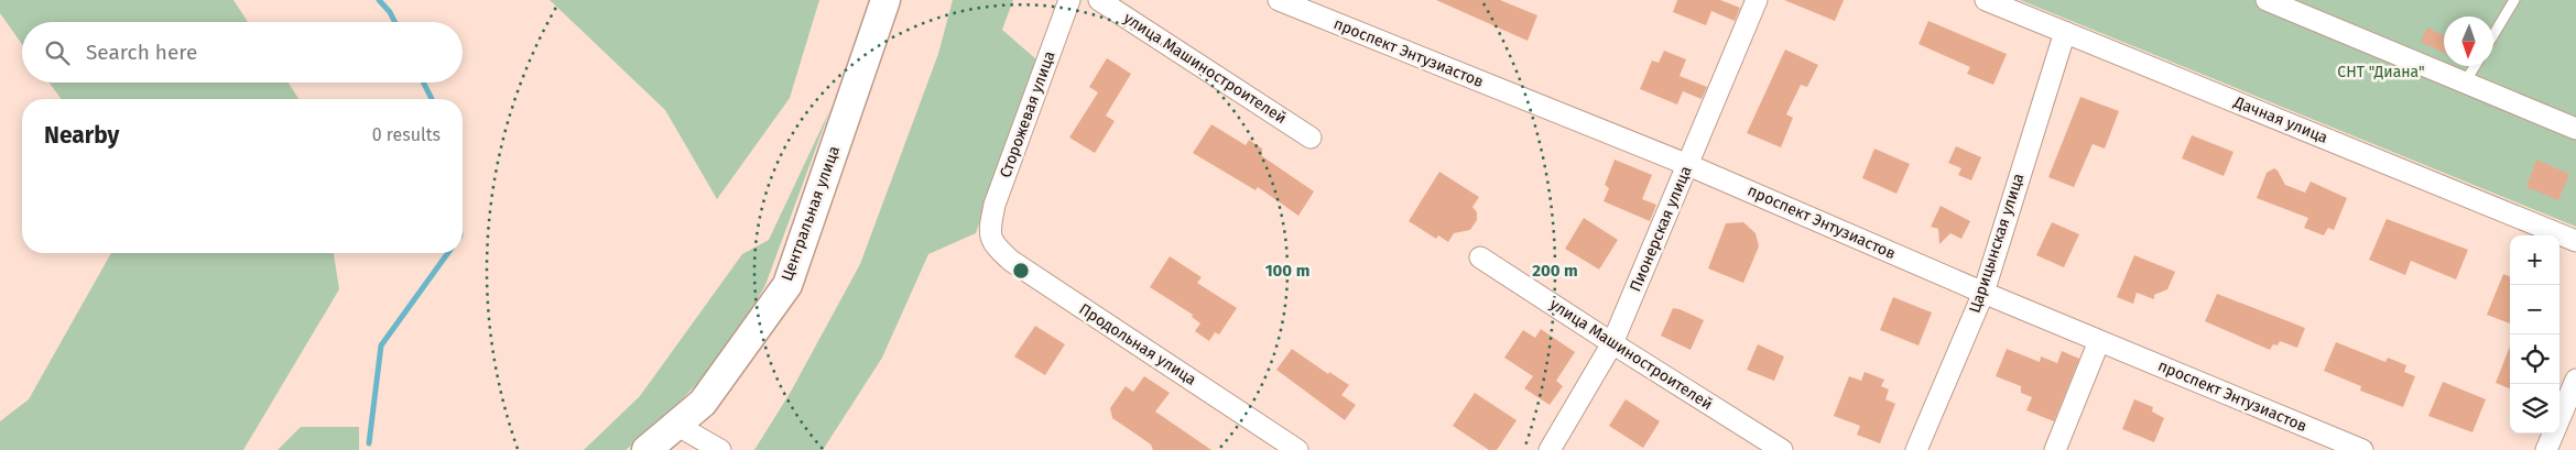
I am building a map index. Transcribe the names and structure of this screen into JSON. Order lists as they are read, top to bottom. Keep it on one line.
{"streets":{"street":["проспект Энтузиастов","улица Машиностроителей","Сторожевая улица","Дачная улица","Центральная улица","Пионерская улица","Царицынская улица","Продольная улица"]},"crossings":[["проспект Энтузиастов","Пионерская улица"],["проспект Энтузиастов","Царицынская улица"],["улица Машиностроителей","Пионерская улица"],["Сторожевая улица","Продольная улица"],["Дачная улица","Царицынская улица"]],"parks":["СНТ \"Диана\""],"north":"bottom","page":{"search":"Search here","heading":["Nearby","0 results"],"map_buttons":["+","−"]},"rings":["100 m","200 m"]}
